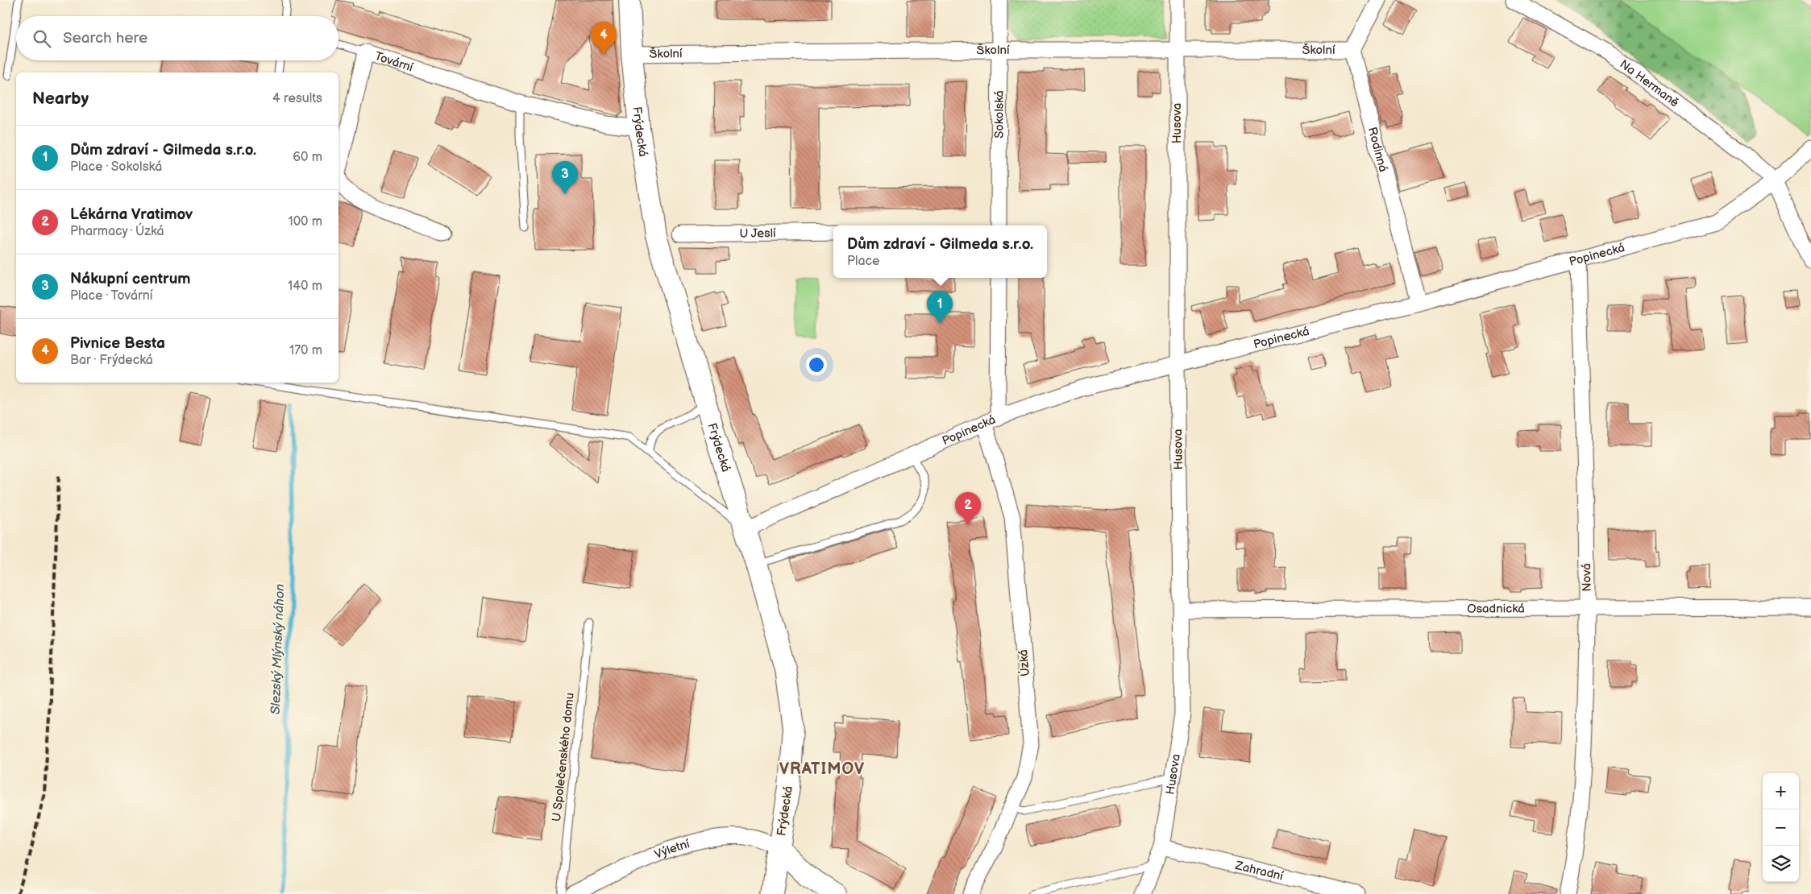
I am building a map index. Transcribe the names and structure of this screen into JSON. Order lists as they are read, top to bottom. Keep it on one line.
{"streets":{"main road":["Frýdecká"],"street":["Školní","Tovární","Na Hermaně","Sokolská","Husova","Rodinná","U Jeslí","Popinecká","Nová","Osadnická","Úzká","Výletní","Zahradní"],"lane":["U Společenského domu"]},"crossings":[["Školní","Sokolská"],["Školní","Husova"],["Školní","Frýdecká"],["Školní","Rodinná"],["Tovární","Frýdecká"],["Na Hermaně","Popinecká"],["Husova","Popinecká"],["Husova","Osadnická"],["Husova","Zahradní"],["Frýdecká","Popinecká"],["Frýdecká","Výletní"],["Rodinná","Popinecká"],["Popinecká","Nová"],["Popinecká","Úzká"],["Nová","Osadnická"]],"districts":["VRATIMOV"],"water":["Slezský Mlýnský náhon"],"page":{"search":"Search here","pins":["4","3","1","2"],"heading":["Nearby","4 results"],"list":[{"mark":"1","name":"Dům zdraví - Gilmeda s.r.o.","note":"Place · Sokolská","value":"60 m"},{"mark":"2","name":"Lékárna Vratimov","note":"Pharmacy · Úzká","value":"100 m"},{"mark":"3","name":"Nákupní centrum","note":"Place · Tovární","value":"140 m"},{"mark":"4","name":"Pivnice Besta","note":"Bar · Frýdecká","value":"170 m"}],"popup":["Dům zdraví - Gilmeda s.r.o.","Place"],"map_buttons":["+","−"]}}
